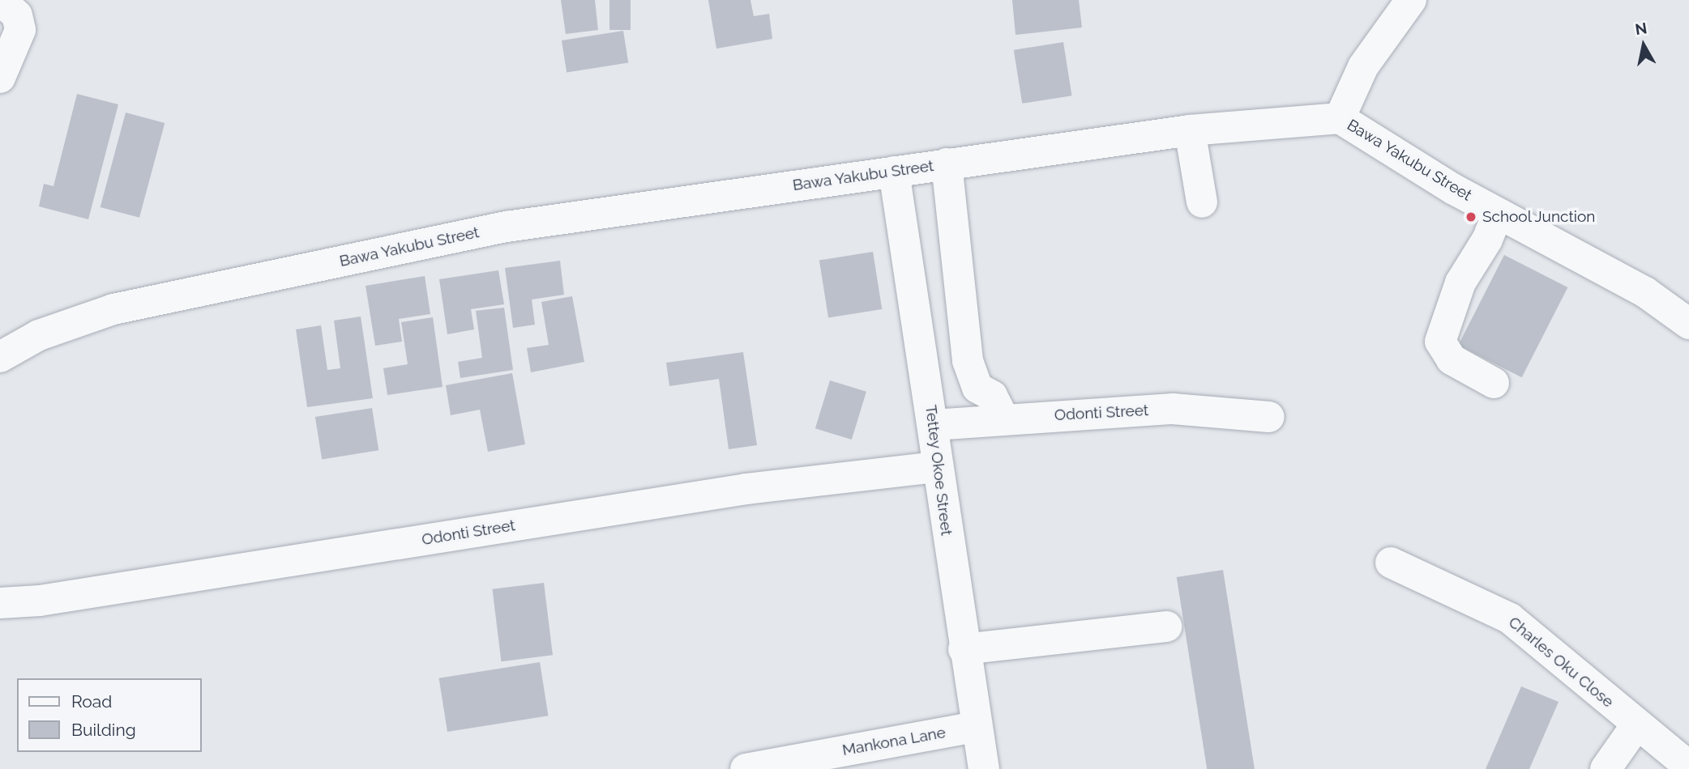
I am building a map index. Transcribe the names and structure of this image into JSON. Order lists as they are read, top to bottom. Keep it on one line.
{"streets":{"street":["Bawa Yakubu Street","Odonti Street","Tettey Okoe Street","Charles Oku Close","Mankona Lane"]},"crossings":[["Bawa Yakubu Street","Tettey Okoe Street"],["Odonti Street","Tettey Okoe Street"],["Tettey Okoe Street","Mankona Lane"]],"places":["School Junction"],"legend":["Road","Building"],"north":"top"}
